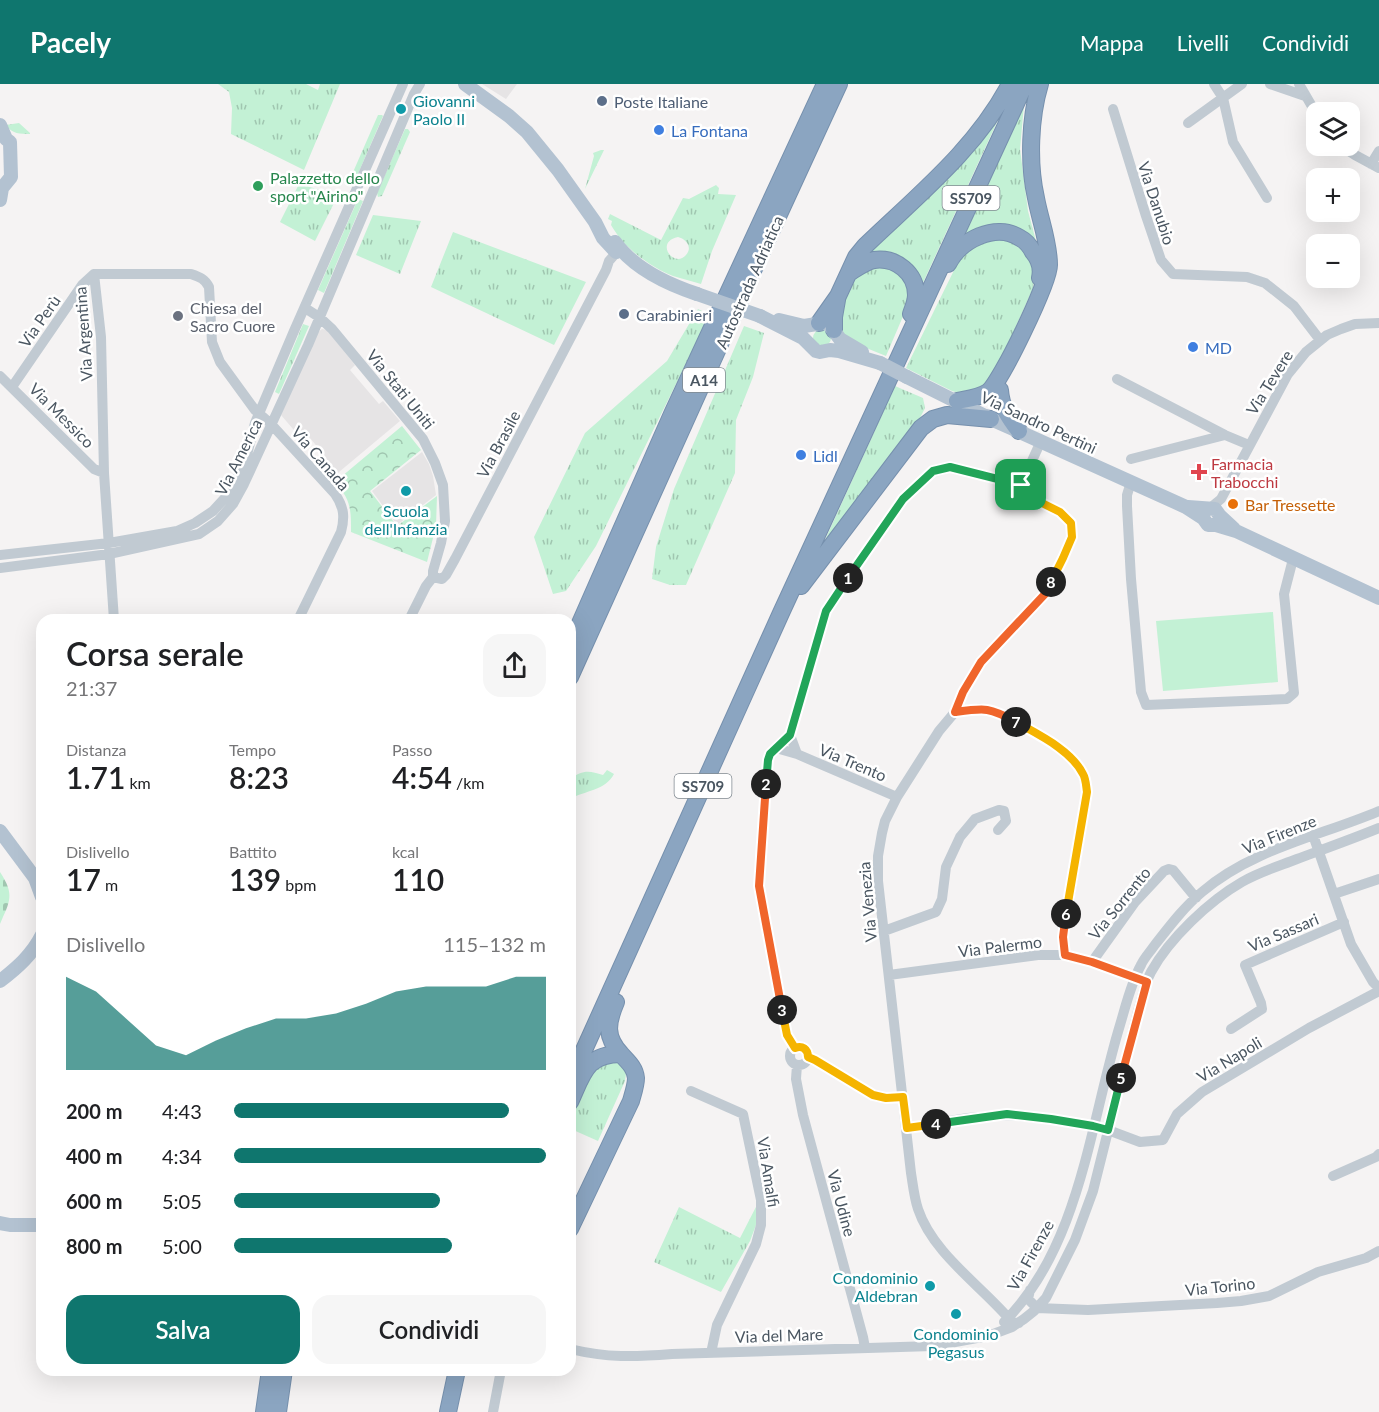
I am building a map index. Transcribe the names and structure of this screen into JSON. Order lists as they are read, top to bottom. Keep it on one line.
{"streets":{"highway":["SS709","Autostrada Adriatica","A14"],"main road":["Via Sandro Pertini"],"street":["Via Danubio","Via Perù","Via Argentina","Via Tevere","Via Stati Uniti","Via Messico","Via Brasile","Via America","Via Canada","Via Trento","Via Firenze","Via Venezia","Via Sorrento","Via Sassari","Via Palermo","Via Napoli","Via Amalfi","Via Udine","Via Torino","Via del Mare"]},"crossings":[["Via Danubio","Via Tevere"],["Via Perù","Via Argentina"],["Via Perù","Via Messico"],["Via Argentina","Via Messico"],["Via Argentina","Via America"],["Via Argentina","Via Canada"],["Via Tevere","Via Sandro Pertini"],["Via Stati Uniti","Via Brasile"],["Via Stati Uniti","Via America"],["Via Sandro Pertini","Via Brasile"],["Via America","Via Canada"],["Via Trento","Via Venezia"],["Via Firenze","Via Venezia"],["Via Firenze","Via Sorrento"],["Via Firenze","Via Palermo"],["Via Firenze","Via Napoli"],["Via Firenze","Via Torino"],["Via Firenze","Via del Mare"],["Via Venezia","Via Palermo"],["Via Sorrento","Via Palermo"],["Via Amalfi","Via del Mare"],["Via Udine","Via del Mare"]],"places":{"other":["Poste Italiane","Giovanni Paolo II","La Fontana","Palazzetto dello sport \"Airino\"","Carabinieri","Chiesa del Sacro Cuore","MD","Lidl","Scuola dell'Infanzia","Bar Tressette","Condominio Aldebran","Condominio Pegasus"],"health":["Farmacia Trabocchi"]},"page":{"header":"Pacely","nav":["Mappa","Livelli","Condividi"],"map_buttons":["+","−"],"pins":["1","8","7","2","6","3","5","4"],"heading":["Corsa serale","21:37"],"stats":[["Distanza","1.71 km"],["Tempo","8:23"],["Passo","4:54 /km"],["Dislivello","17 m"],["Battito","139 bpm"],["kcal","110"]],"chart":["Dislivello","115–132 m"],"list":[{"name":"200 m","note":"4:43"},{"name":"400 m","note":"4:34"},{"name":"600 m","note":"5:05"},{"name":"800 m","note":"5:00"}],"buttons":["Salva","Condividi"]}}
